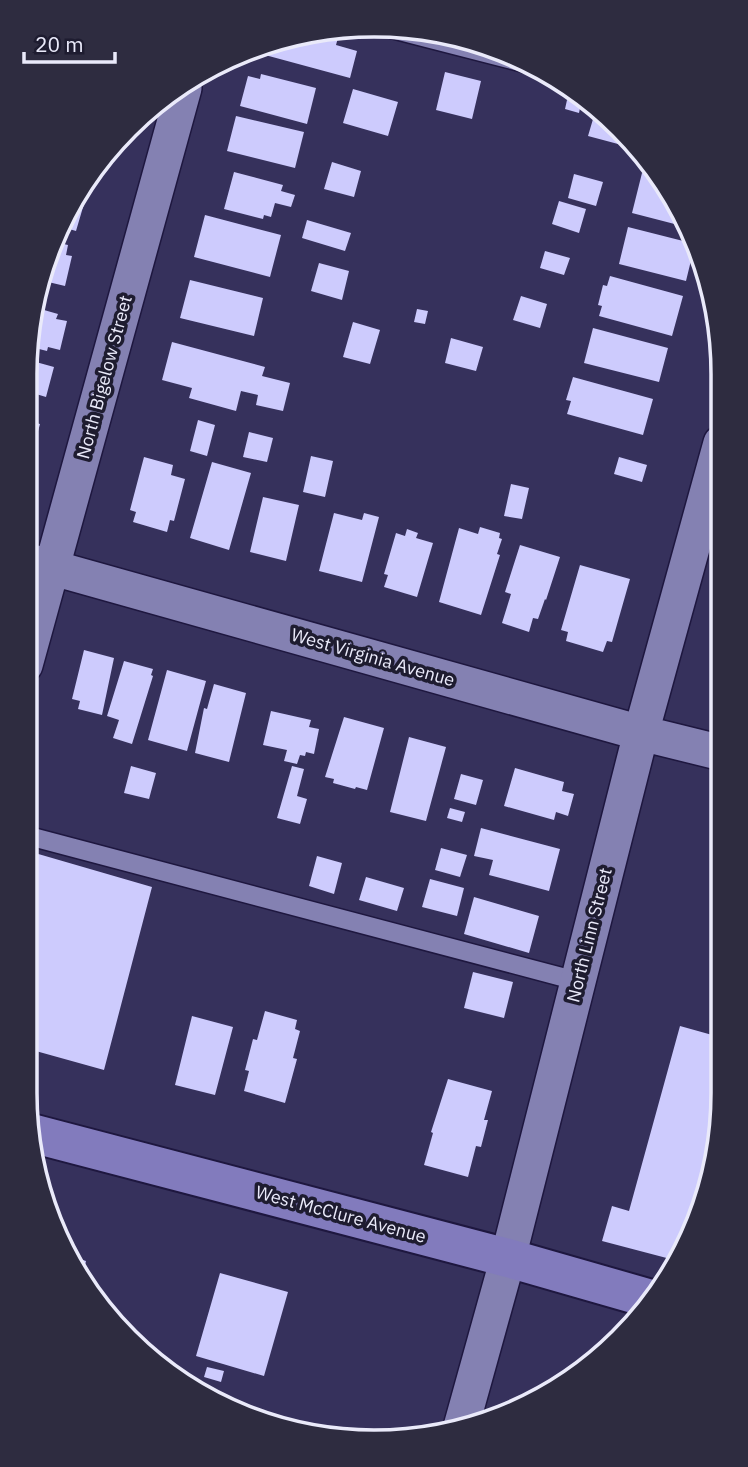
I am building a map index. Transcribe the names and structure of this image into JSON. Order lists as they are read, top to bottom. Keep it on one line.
{"streets":{"street":["North Bigelow Street","West Virginia Avenue","North Linn Street","West McClure Avenue"]},"crossings":[["North Bigelow Street","West Virginia Avenue"],["West Virginia Avenue","North Linn Street"],["North Linn Street","West McClure Avenue"]],"scale_bar":"20 m"}
